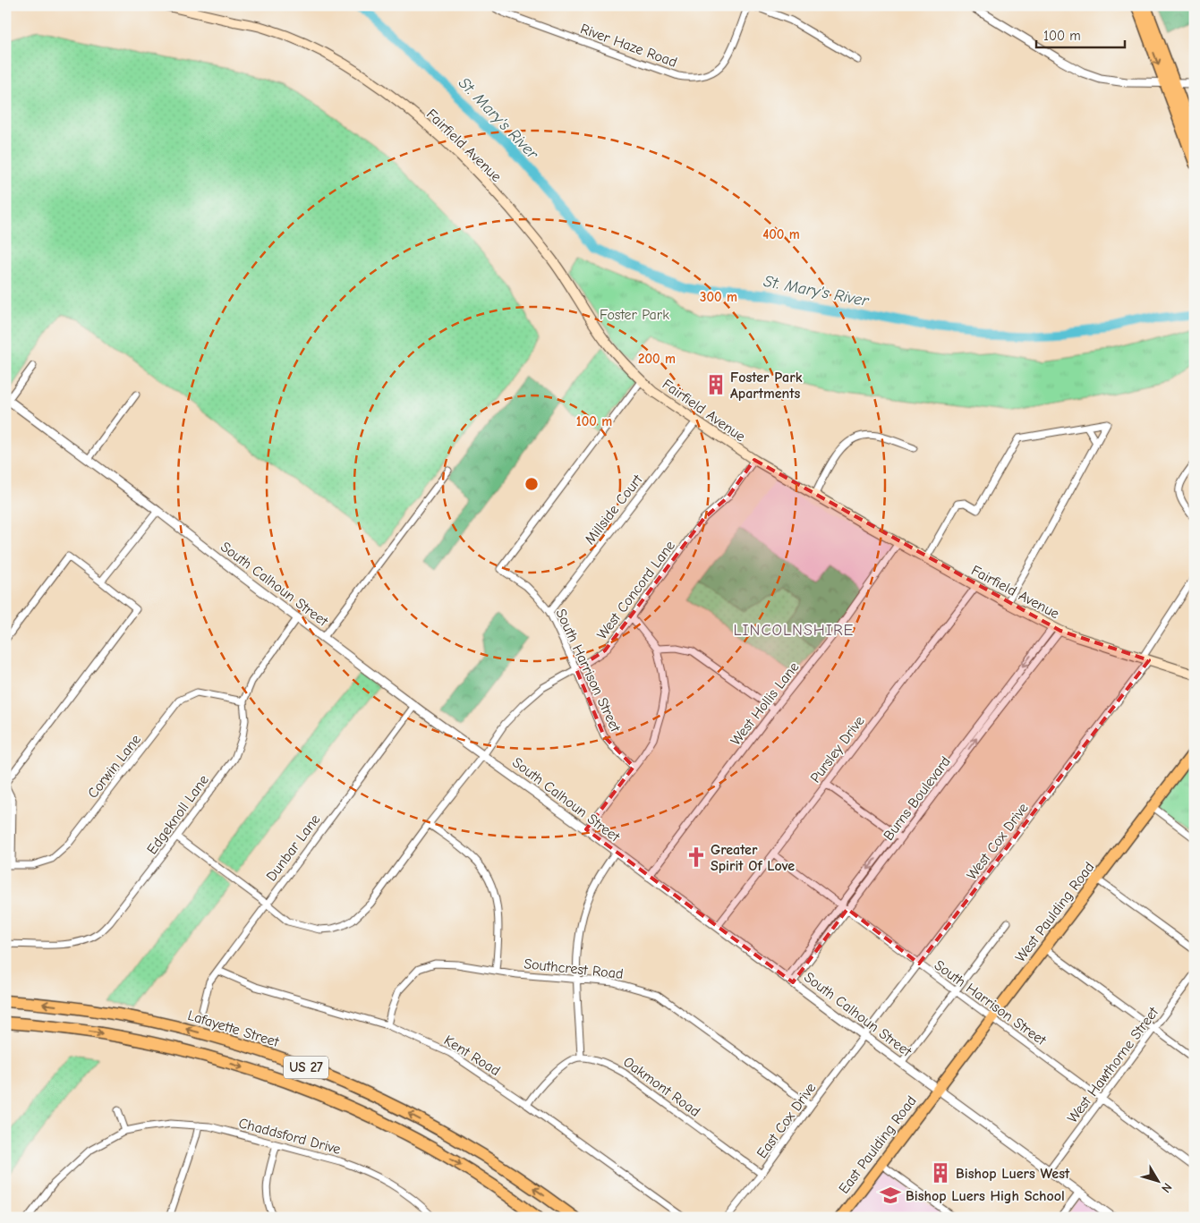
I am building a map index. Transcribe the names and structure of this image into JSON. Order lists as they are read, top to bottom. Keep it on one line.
{"streets":{"highway":["Lafayette Street","US 27"],"main road":["Fairfield Avenue","West Paulding Road","East Paulding Road"],"street":["River Haze Road","Millside Court","South Calhoun Street","West Concord Lane","South Harrison Street","West Hollis Lane","Pursley Drive","Corwin Lane","Burns Boulevard","Edgeknoll Lane","West Cox Drive","Dunbar Lane","Southcrest Road","Kent Road","West Hawthorne Street","Oakmont Road","East Cox Drive","Chaddsford Drive"]},"crossings":[["Fairfield Avenue","Millside Court"],["Fairfield Avenue","West Concord Lane"],["Fairfield Avenue","South Harrison Street"],["Fairfield Avenue","West Hollis Lane"],["Fairfield Avenue","Pursley Drive"],["Fairfield Avenue","Burns Boulevard"],["Fairfield Avenue","West Cox Drive"],["Millside Court","South Harrison Street"],["South Calhoun Street","West Concord Lane"],["South Calhoun Street","West Hollis Lane"],["South Calhoun Street","Pursley Drive"],["South Calhoun Street","Burns Boulevard"],["South Calhoun Street","Edgeknoll Lane"],["South Calhoun Street","West Cox Drive"],["South Calhoun Street","Dunbar Lane"],["South Calhoun Street","West Paulding Road"],["South Calhoun Street","West Hawthorne Street"],["South Calhoun Street","East Cox Drive"],["South Calhoun Street","East Paulding Road"],["West Concord Lane","South Harrison Street"],["West Concord Lane","Dunbar Lane"],["South Harrison Street","Pursley Drive"],["South Harrison Street","Burns Boulevard"],["South Harrison Street","West Cox Drive"],["South Harrison Street","West Paulding Road"],["South Harrison Street","West Hawthorne Street"],["Corwin Lane","Edgeknoll Lane"],["West Cox Drive","East Cox Drive"],["Dunbar Lane","Kent Road"],["West Paulding Road","East Paulding Road"],["Southcrest Road","Kent Road"],["Southcrest Road","East Cox Drive"],["Oakmont Road","East Cox Drive"]],"districts":["LINCOLNSHIRE"],"water":["St. Mary's River"],"parks":["Foster Park"],"places":{"building":["Foster Park Apartments","Bishop Luers West"],"church":["Greater Spirit Of Love"],"school or university":["Bishop Luers High School"]},"scale_bar":"100 m","north":"bottom right","rings":["400 m","300 m","200 m","100 m"]}
